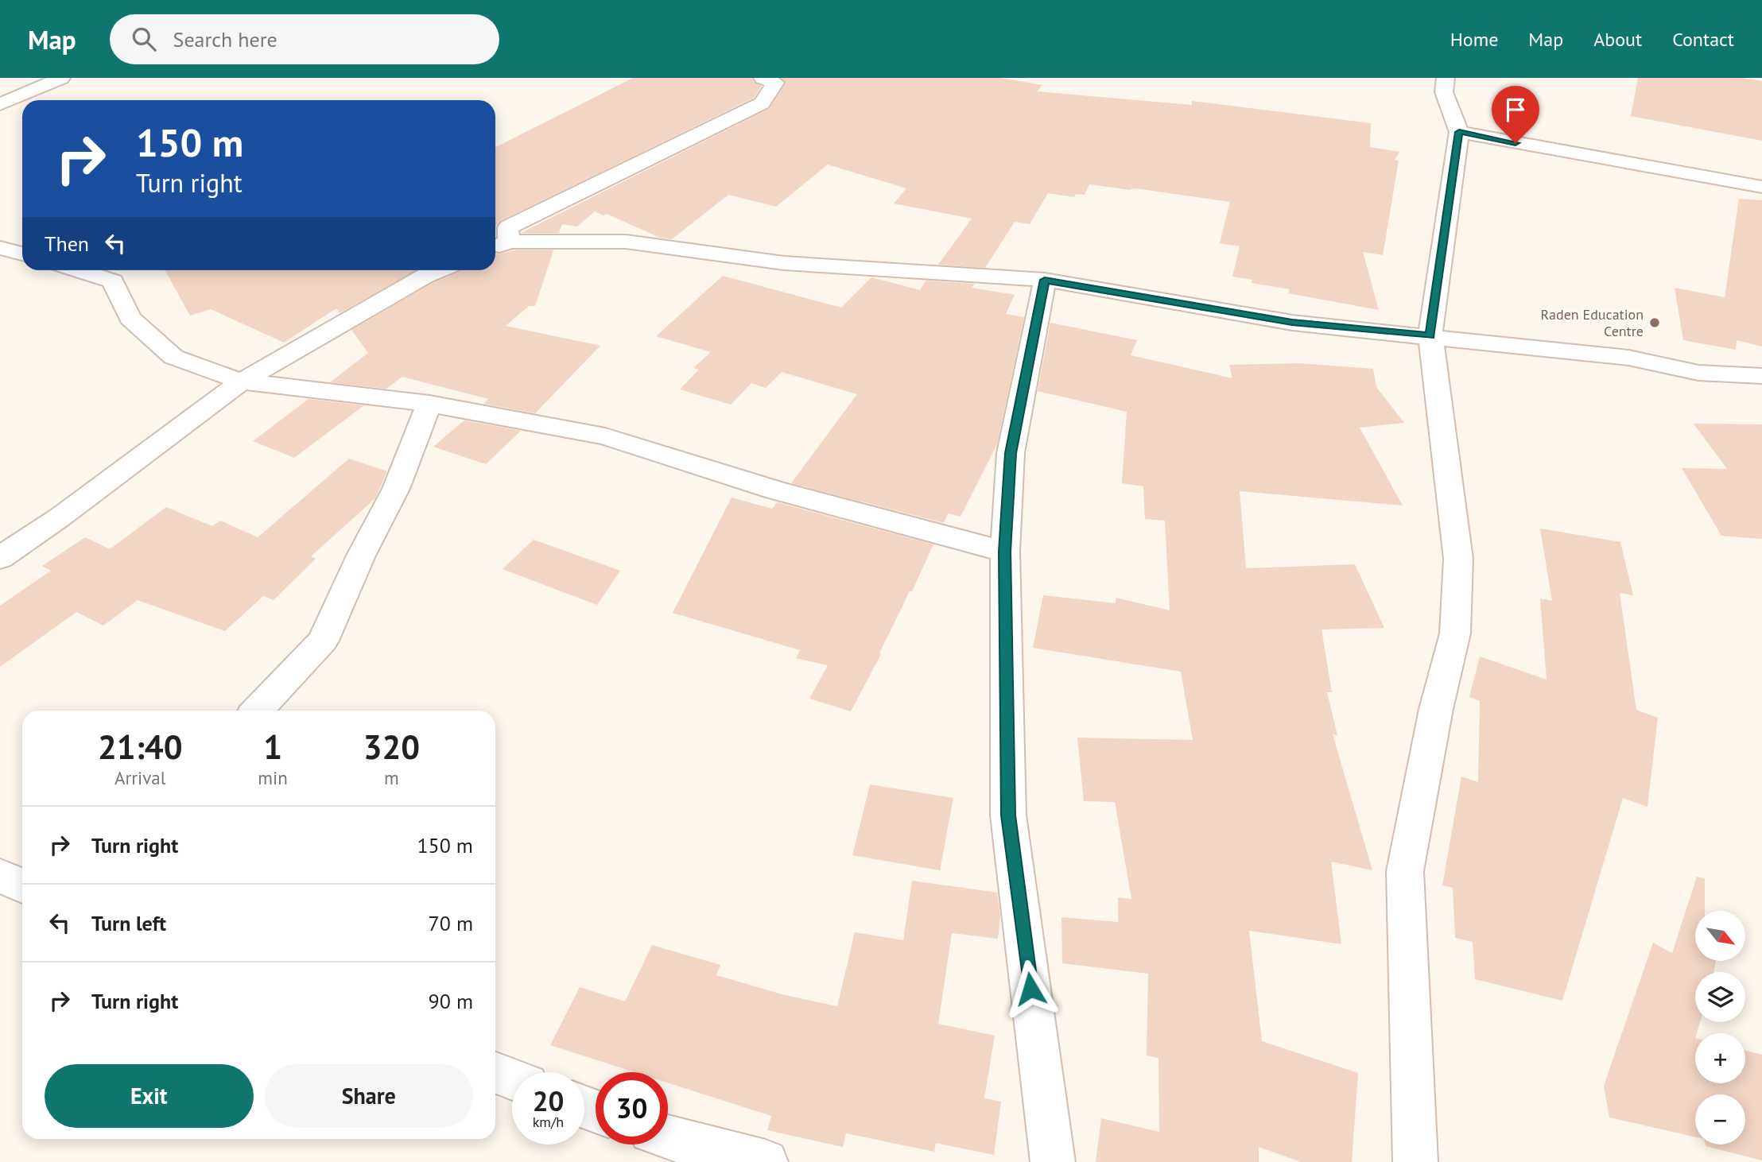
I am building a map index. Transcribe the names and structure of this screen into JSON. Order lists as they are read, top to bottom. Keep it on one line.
{"places":["Raden Education Centre"],"north":"bottom right","page":{"header":"Map","search":"Search here","nav":["Home","Map","About","Contact"],"turn":["150 m","Turn right"],"then":"Then","eta":["21:40","Arrival","1","min","320","m"],"list":[{"name":"Turn right","value":"150 m"},{"name":"Turn left","value":"70 m"},{"name":"Turn right","value":"90 m"}],"map_buttons":["+","−"],"buttons":["Exit","Share"],"speed":"20 km/h","limit":"30"}}
